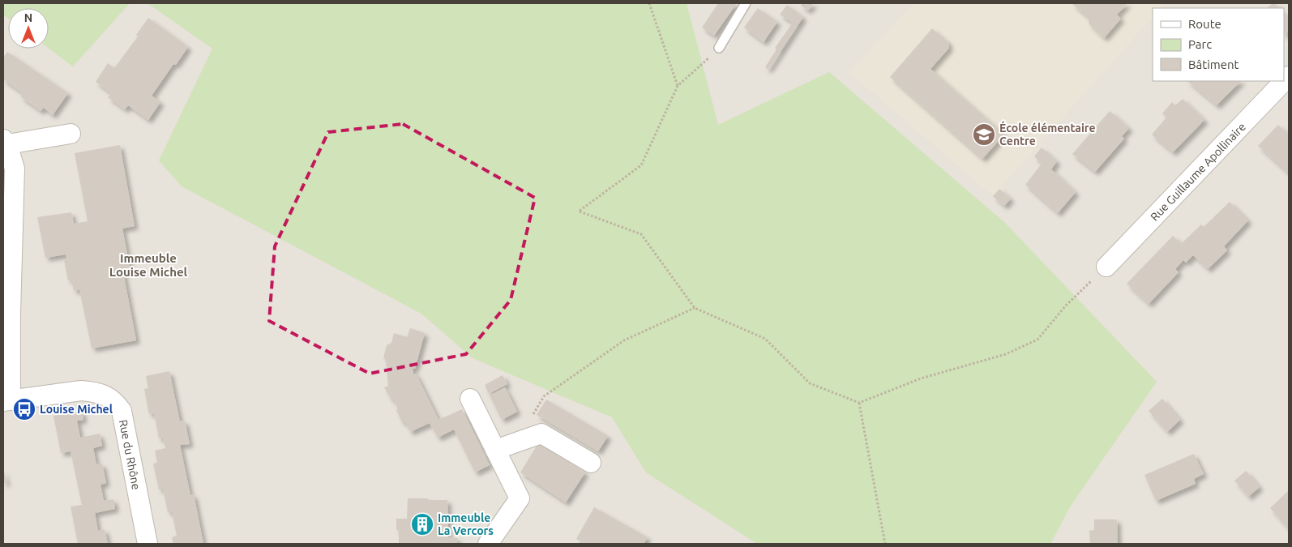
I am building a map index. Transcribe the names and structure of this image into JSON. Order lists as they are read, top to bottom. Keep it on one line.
{"streets":{"street":["Rue Guillaume Apollinaire","Rue du Rhône"]},"districts":["Immeuble Louise Michel"],"places":{"school or university":["École élémentaire Centre"],"bus stop":["Louise Michel"],"building":["Immeuble La Vercors"]},"legend":["Route","Parc","Bâtiment"],"north":"top"}
